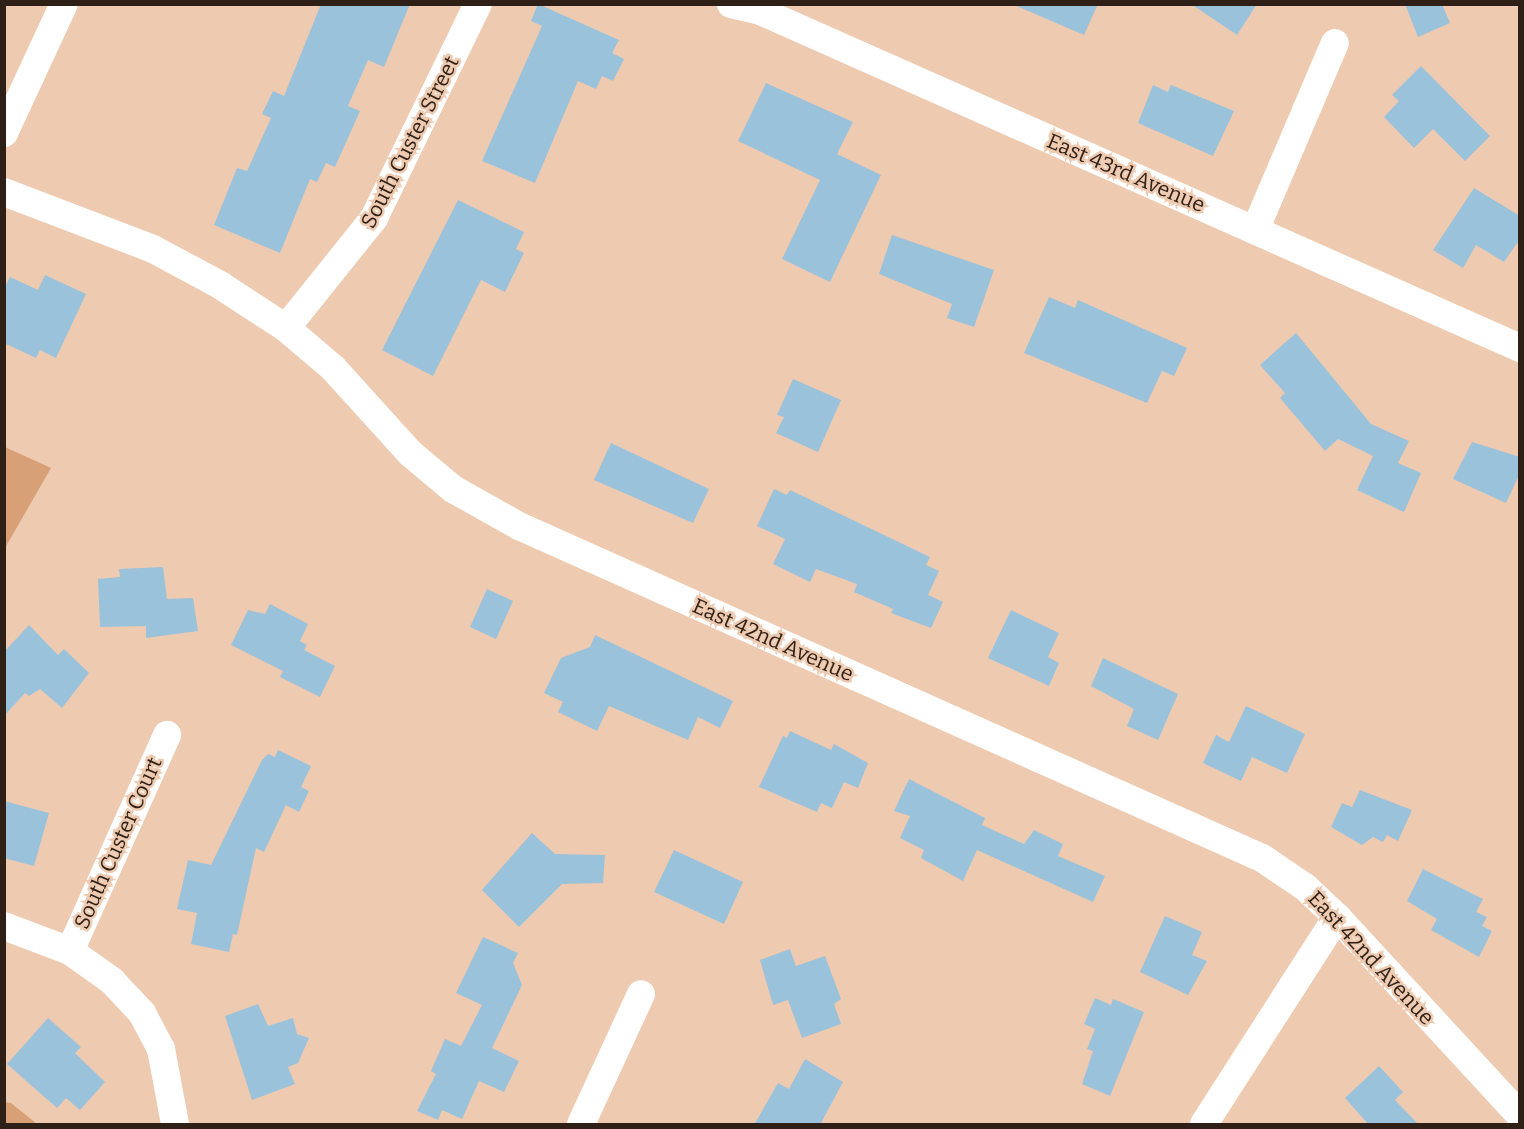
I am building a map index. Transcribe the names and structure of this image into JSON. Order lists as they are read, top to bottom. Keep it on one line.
{"streets":{"street":["South Custer Street","East 43rd Avenue","East 42nd Avenue","South Custer Court"]},"crossings":[["South Custer Street","East 42nd Avenue"]]}
